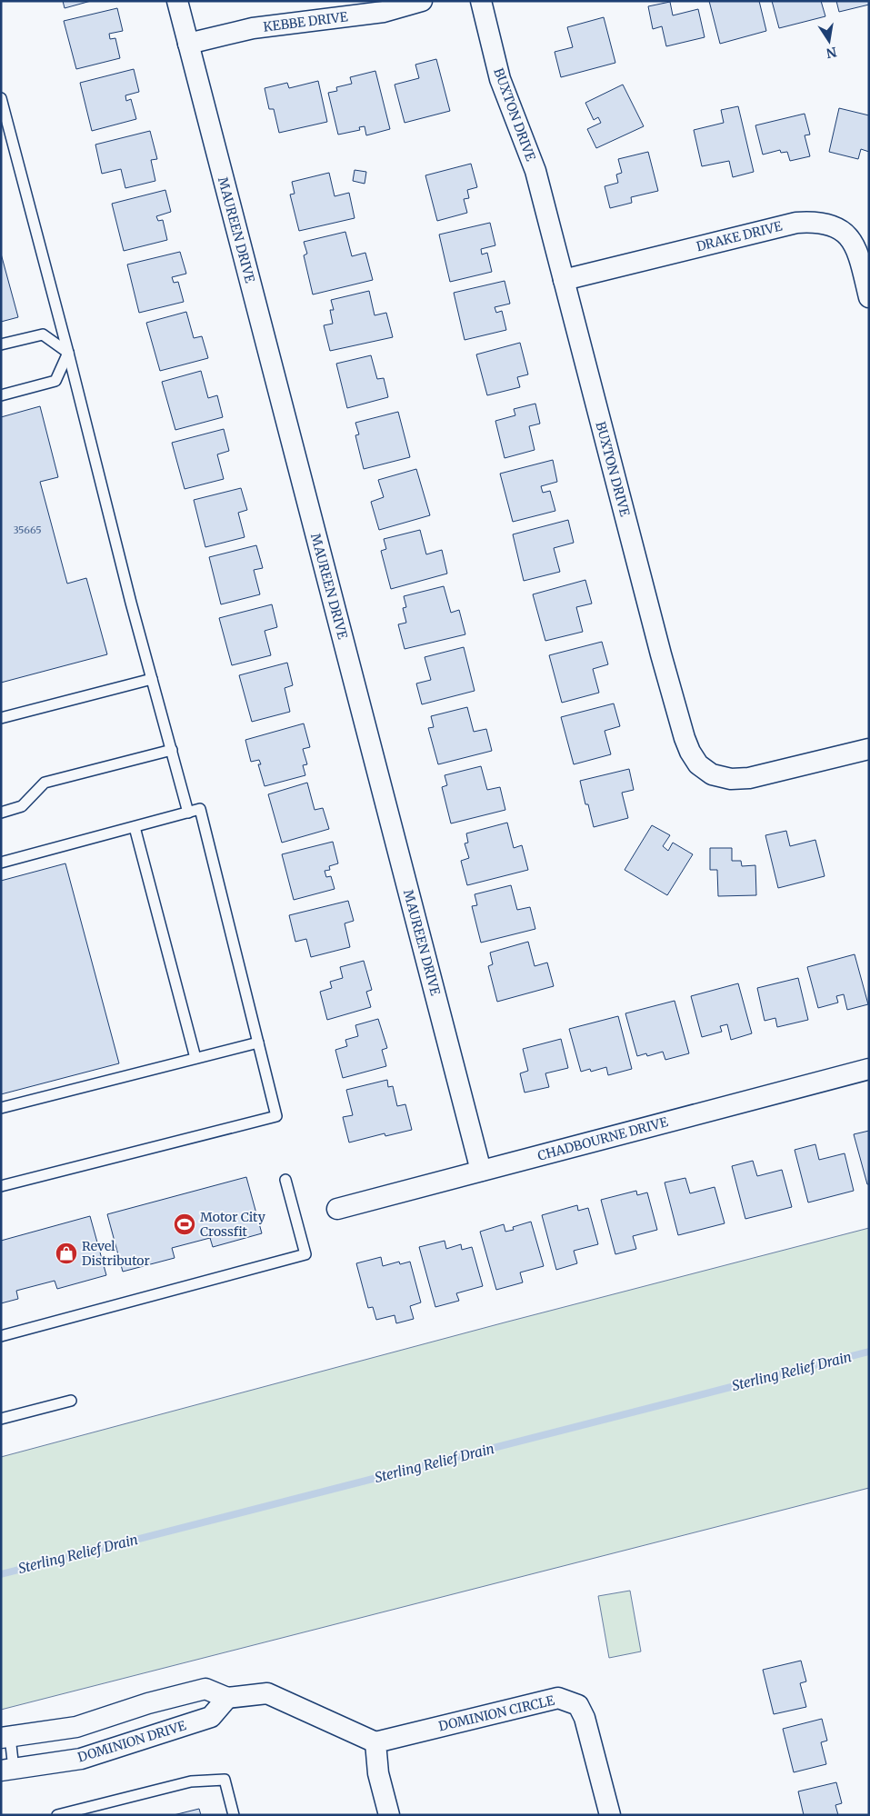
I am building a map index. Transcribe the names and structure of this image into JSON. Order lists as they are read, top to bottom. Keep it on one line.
{"streets":{"street":["KEBBE DRIVE","BUXTON DRIVE","MAUREEN DRIVE","DRAKE DRIVE","CHADBOURNE DRIVE","DOMINION CIRCLE","DOMINION DRIVE"]},"crossings":[["KEBBE DRIVE","MAUREEN DRIVE"],["BUXTON DRIVE","DRAKE DRIVE"],["MAUREEN DRIVE","CHADBOURNE DRIVE"]],"water":["Sterling Relief Drain"],"places":{"sports":["Motor City Crossfit"],"shop":["Revel Distributor"]},"house_numbers":["35665"],"north":"bottom"}
